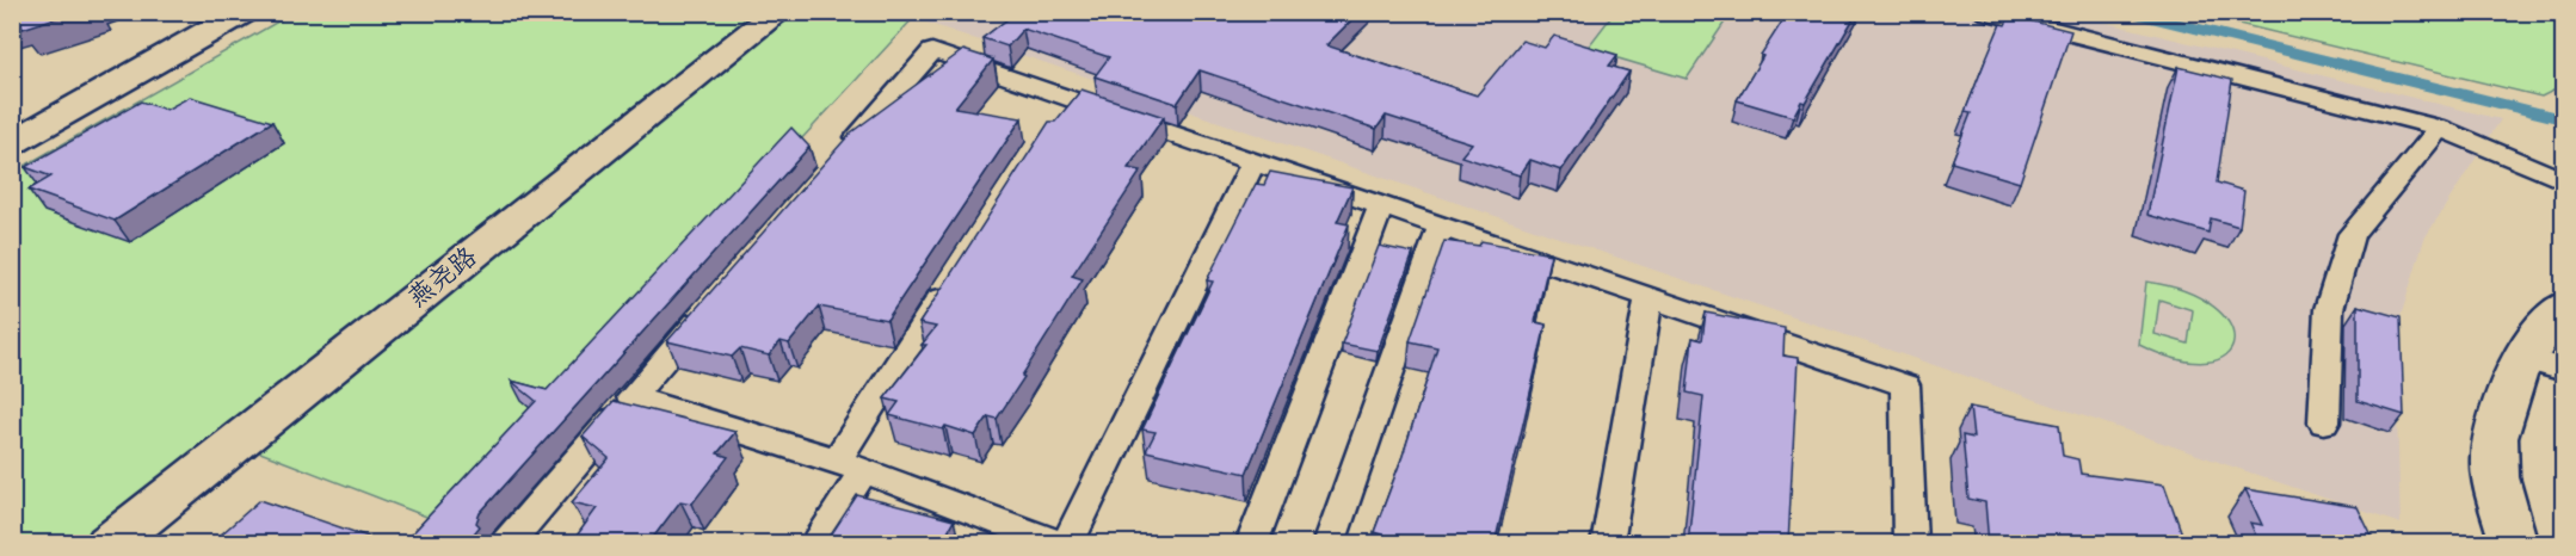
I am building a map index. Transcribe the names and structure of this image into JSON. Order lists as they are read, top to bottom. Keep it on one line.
{"streets":{"street":["燕尧路"]}}
